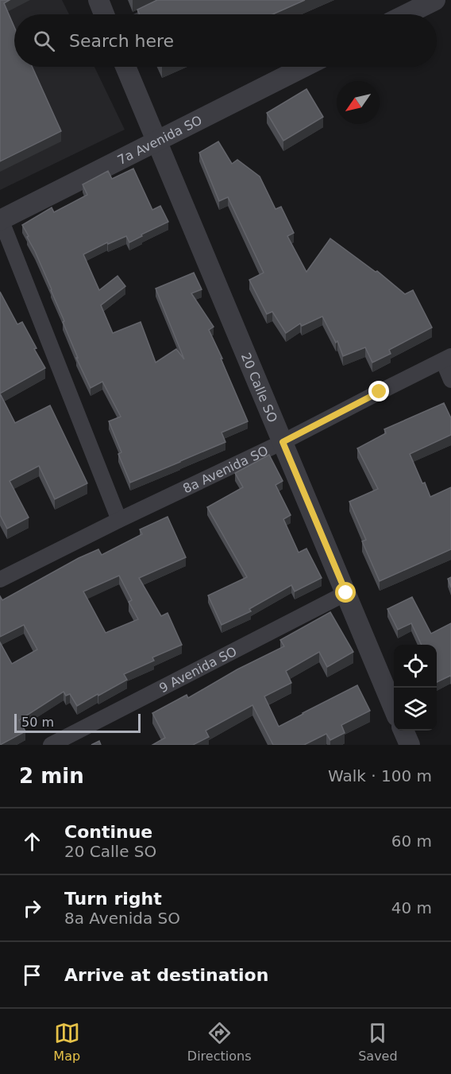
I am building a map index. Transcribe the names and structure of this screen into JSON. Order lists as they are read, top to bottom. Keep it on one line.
{"streets":{"street":["7a Avenida SO","20 Calle SO","8a Avenida SO","9 Avenida SO"]},"crossings":[["7a Avenida SO","20 Calle SO"],["20 Calle SO","8a Avenida SO"],["20 Calle SO","9 Avenida SO"]],"scale_bar":"50 m","north":"bottom left","page":{"search":"Search here","scale":"50 m","heading":["2 min","Walk · 100 m"],"list":[["Continue","20 Calle SO","60 m"],["Turn right","8a Avenida SO","40 m"],"Arrive at destination"],"nav":["Map","Directions","Saved"]}}
